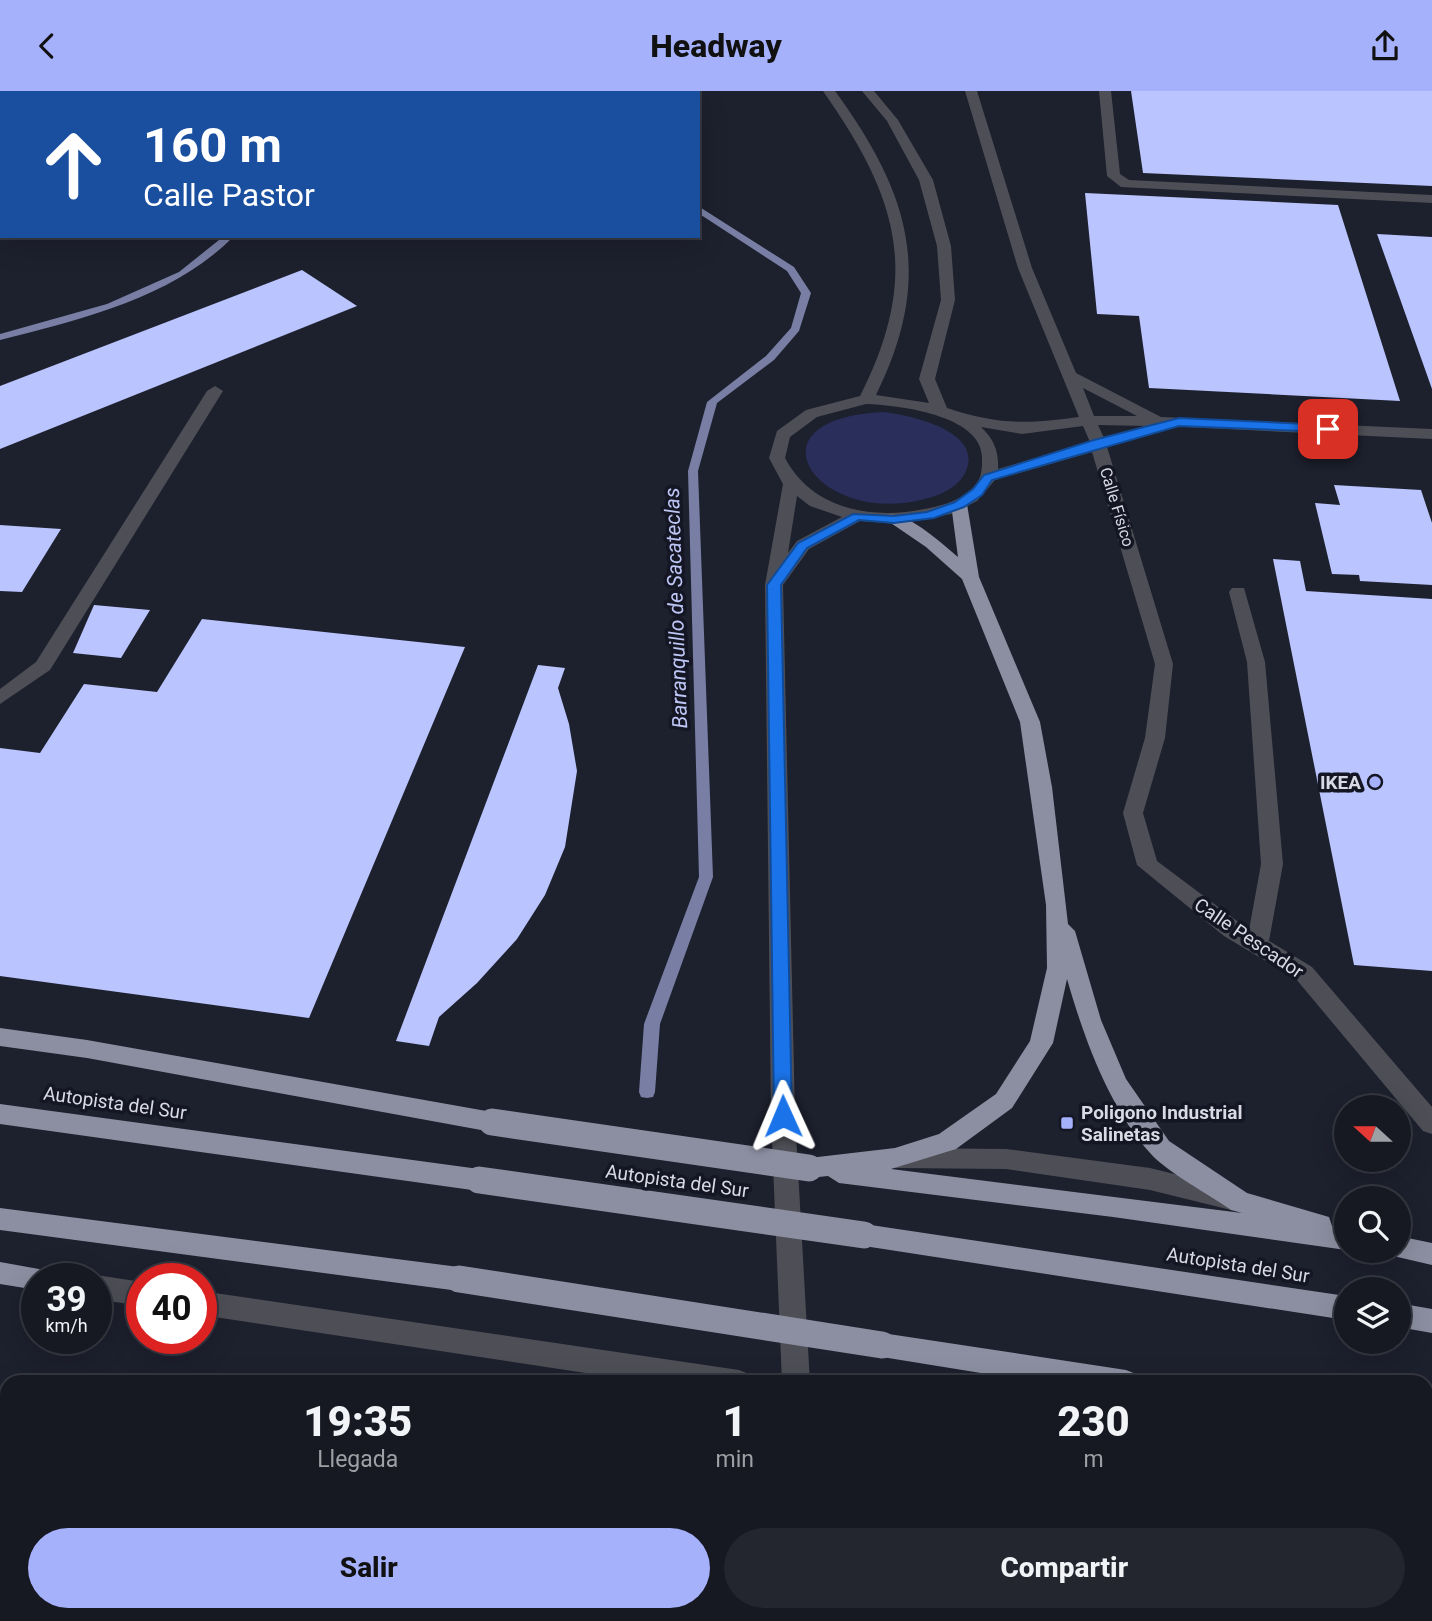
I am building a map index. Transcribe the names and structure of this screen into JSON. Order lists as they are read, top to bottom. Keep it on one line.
{"streets":{"highway":["Autopista del Sur"],"street":["Calle Físico","Calle Pescador"]},"crossings":[["Calle Físico","Calle Pescador"]],"water":["Barranquillo de Sacateclas"],"places":{"other":["IKEA"],"transit":["Poligono Industrial Salinetas"]},"north":"left","page":{"header":"Headway","turn":["160 m","Calle Pastor"],"speed":"39 km/h","limit":"40","eta":["19:35","Llegada","1","min","230","m"],"buttons":["Salir","Compartir"]}}
